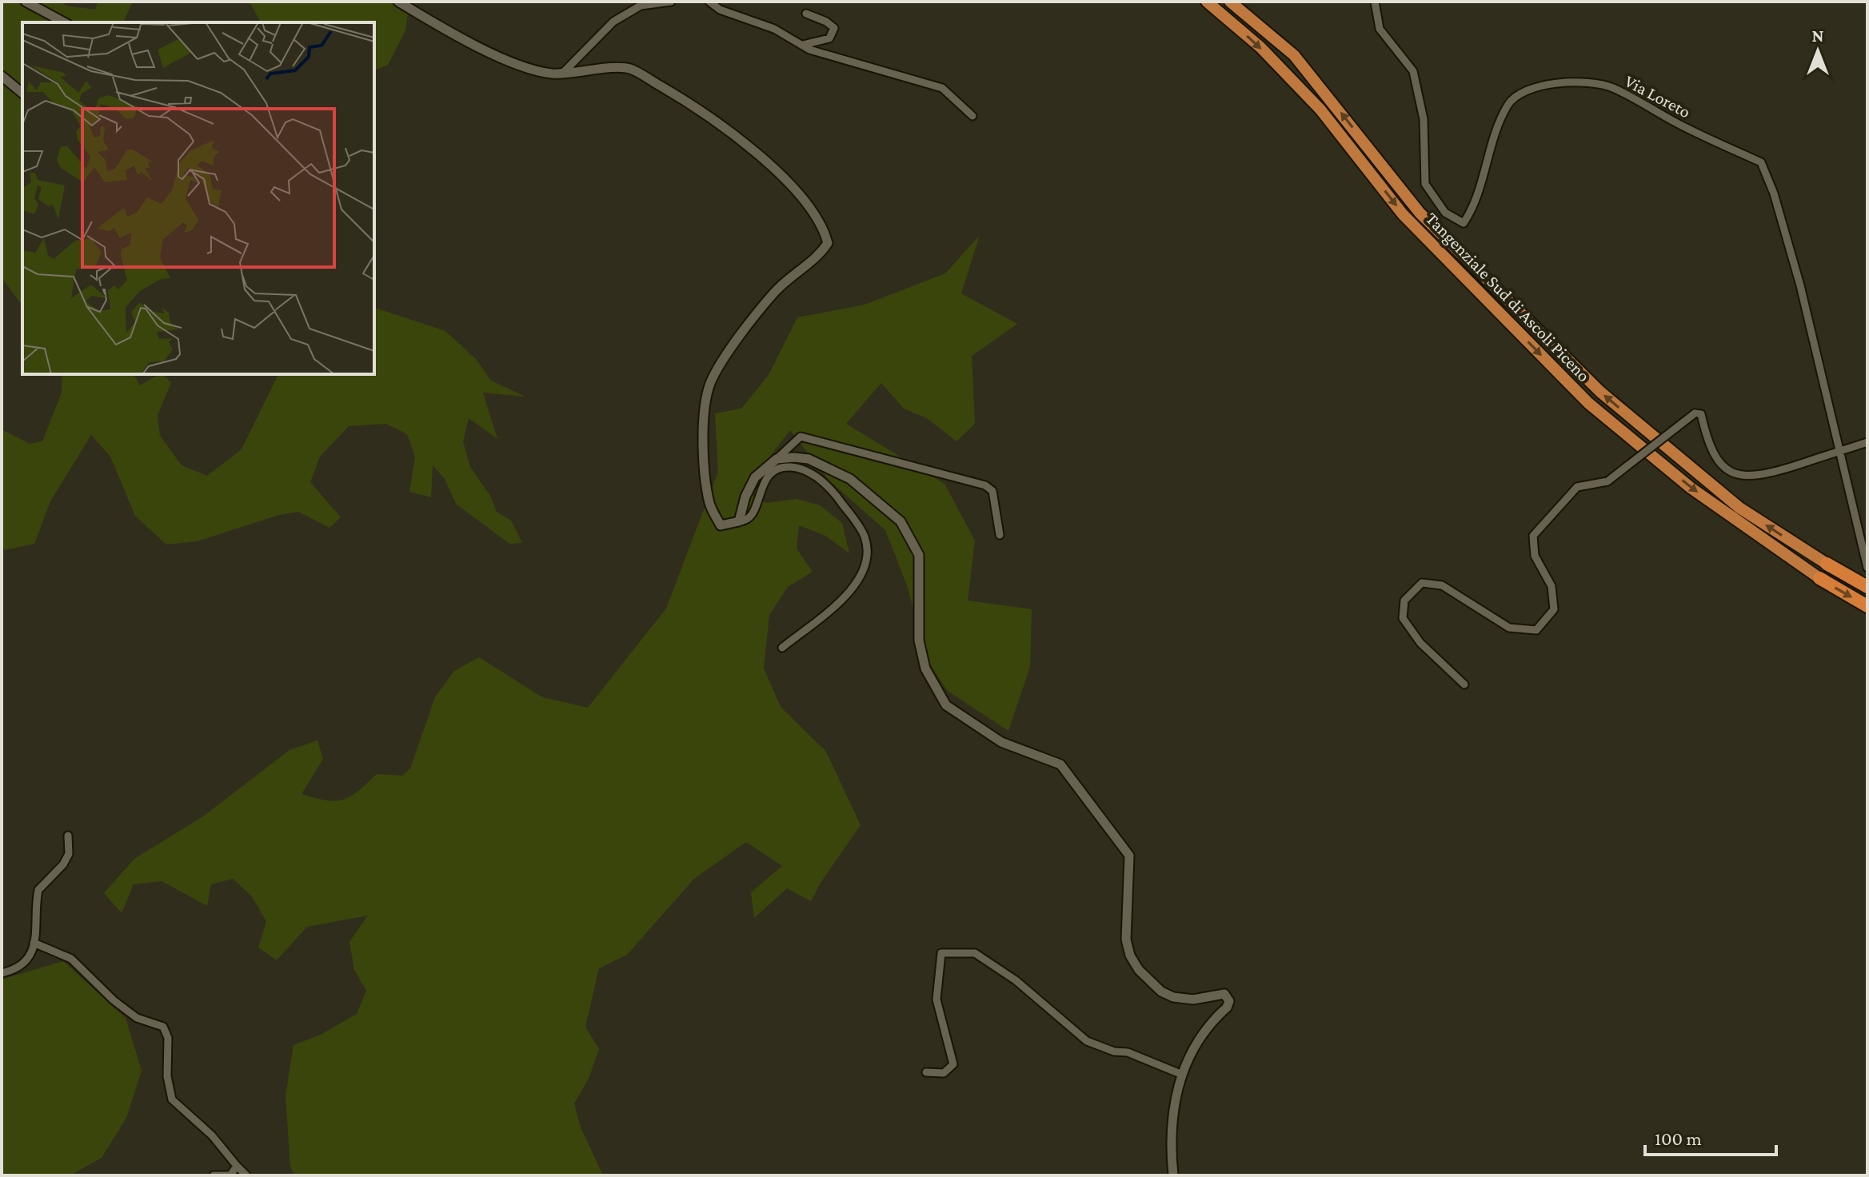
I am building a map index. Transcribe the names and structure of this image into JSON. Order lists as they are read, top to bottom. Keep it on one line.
{"streets":{"highway":["Tangenziale Sud di Ascoli Piceno"],"street":["Via Loreto"]},"scale_bar":"100 m","north":"top"}
